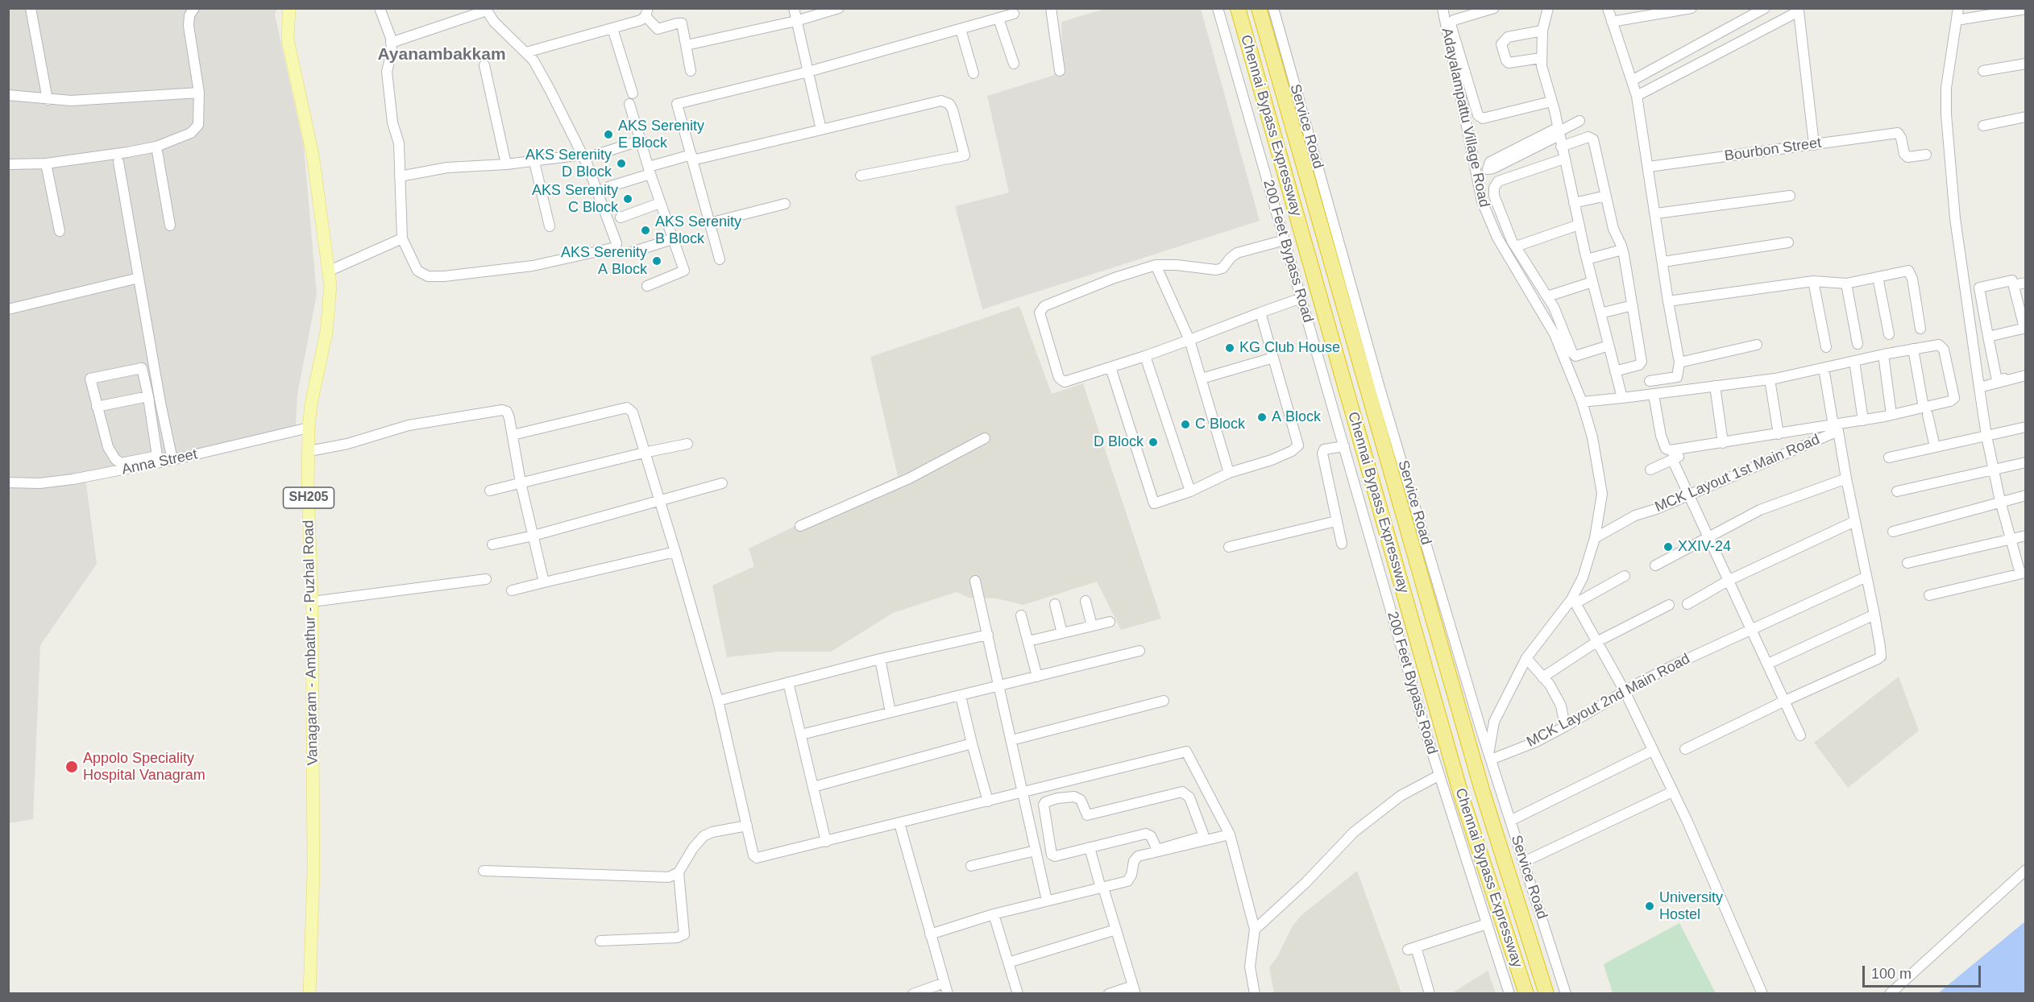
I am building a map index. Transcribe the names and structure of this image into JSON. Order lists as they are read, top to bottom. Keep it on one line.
{"streets":{"highway":["Chennai Bypass Expressway"],"main road":["SH205","Vanagaram - Ambathur - Puzhal Road"],"street":["Adayalampattu Village Road","Service Road","Bourbon Street","200 Feet Bypass Road","Anna Street","MCK Layout 1st Main Road","MCK Layout 2nd Main Road"]},"crossings":[["Adayalampattu Village Road","Service Road"],["Adayalampattu Village Road","MCK Layout 1st Main Road"],["Adayalampattu Village Road","MCK Layout 2nd Main Road"],["Service Road","MCK Layout 2nd Main Road"],["Anna Street","Vanagaram - Ambathur - Puzhal Road"]],"districts":["Ayanambakkam"],"places":["AKS Serenity E Block","AKS Serenity D Block","AKS Serenity C Block","AKS Serenity B Block","AKS Serenity A Block","KG Club House","A Block","C Block","D Block","XXIV-24","Appolo Speciality Hospital Vanagram","University Hostel"],"scale_bar":"100 m"}
